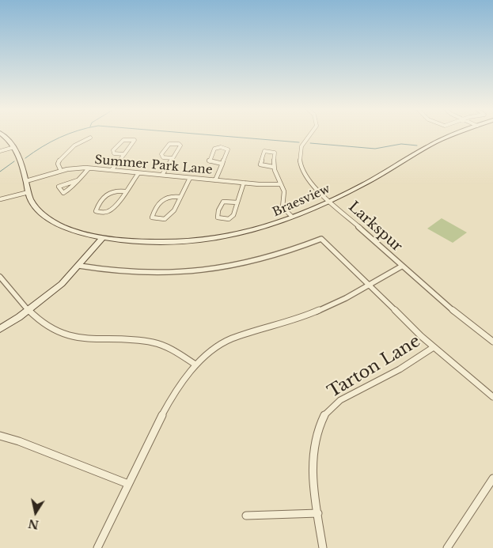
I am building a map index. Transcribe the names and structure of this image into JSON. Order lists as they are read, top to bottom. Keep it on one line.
{"streets":{"street":["Summer Park Lane","Braesview","Larkspur","Tarton Lane"]},"crossings":[["Summer Park Lane","Braesview"],["Braesview","Larkspur"]],"north":"bottom"}
